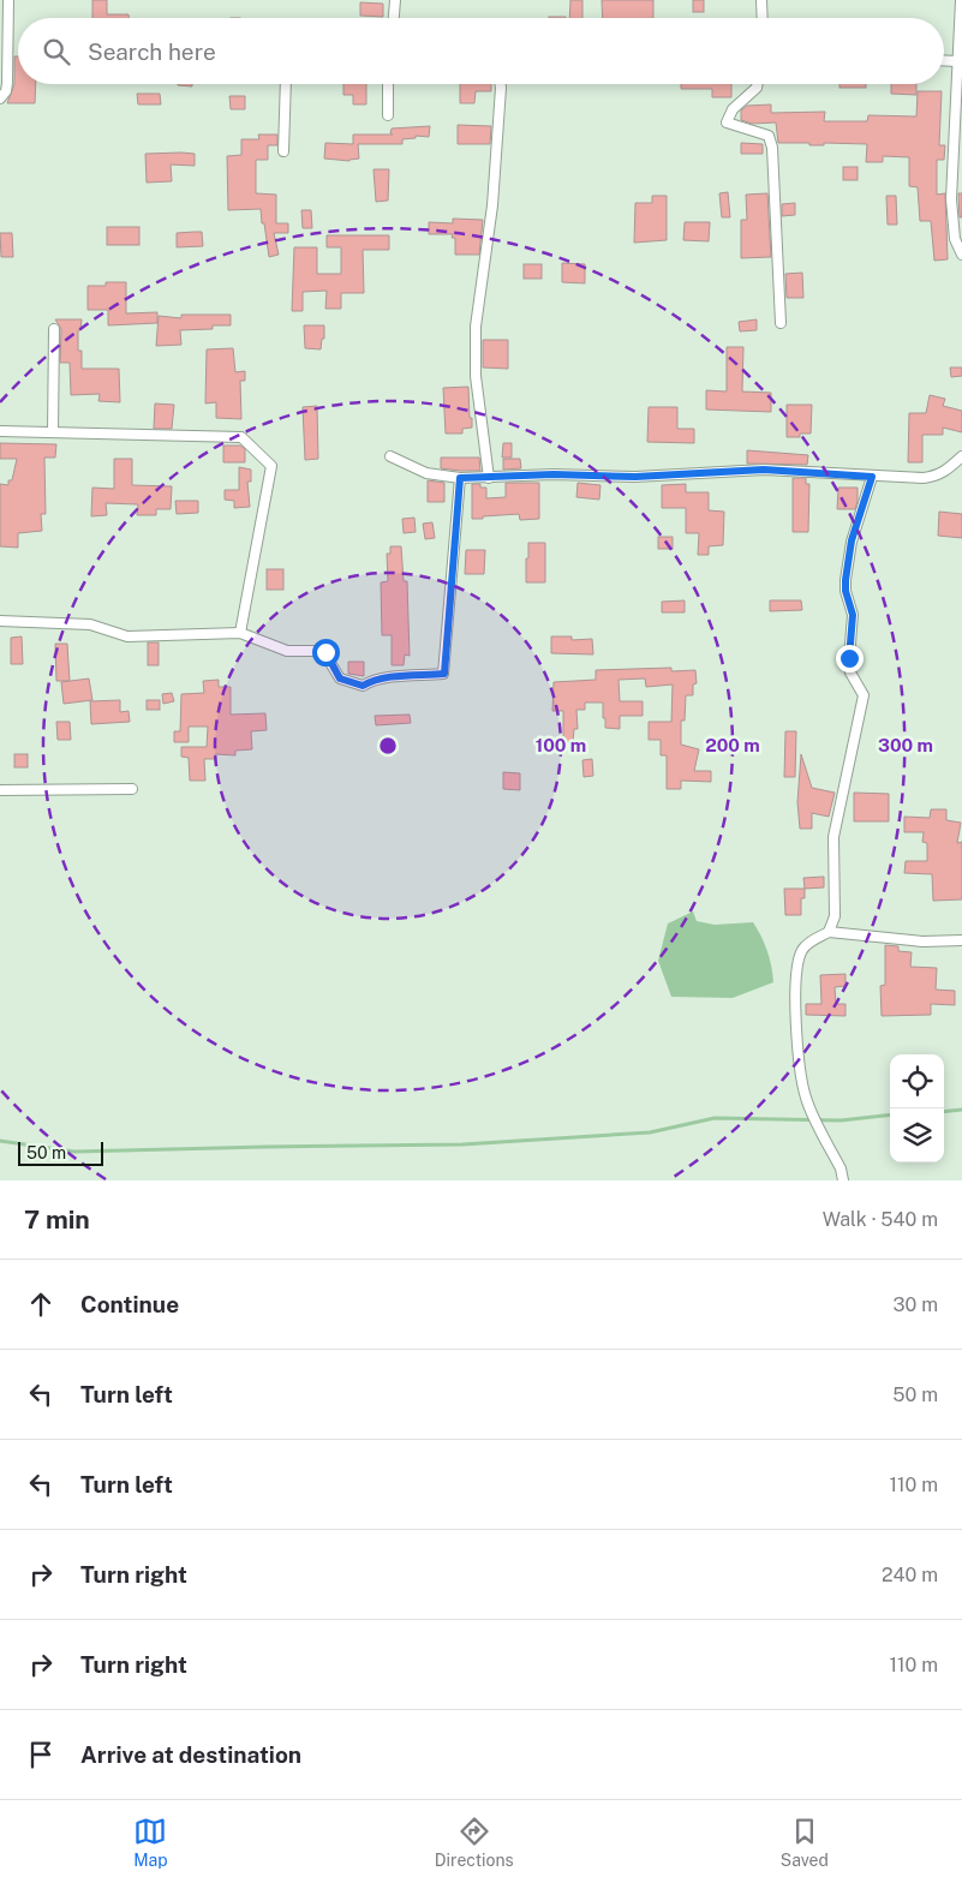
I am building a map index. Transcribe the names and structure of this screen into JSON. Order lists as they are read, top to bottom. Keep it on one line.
{"scale_bar":"50 m","page":{"search":"Search here","scale":"50 m","heading":["7 min","Walk · 540 m"],"list":[["Continue","30 m"],["Turn left","50 m"],["Turn left","110 m"],["Turn right","240 m"],["Turn right","110 m"],"Arrive at destination"],"nav":["Map","Directions","Saved"]},"rings":["100 m","200 m","300 m"]}
